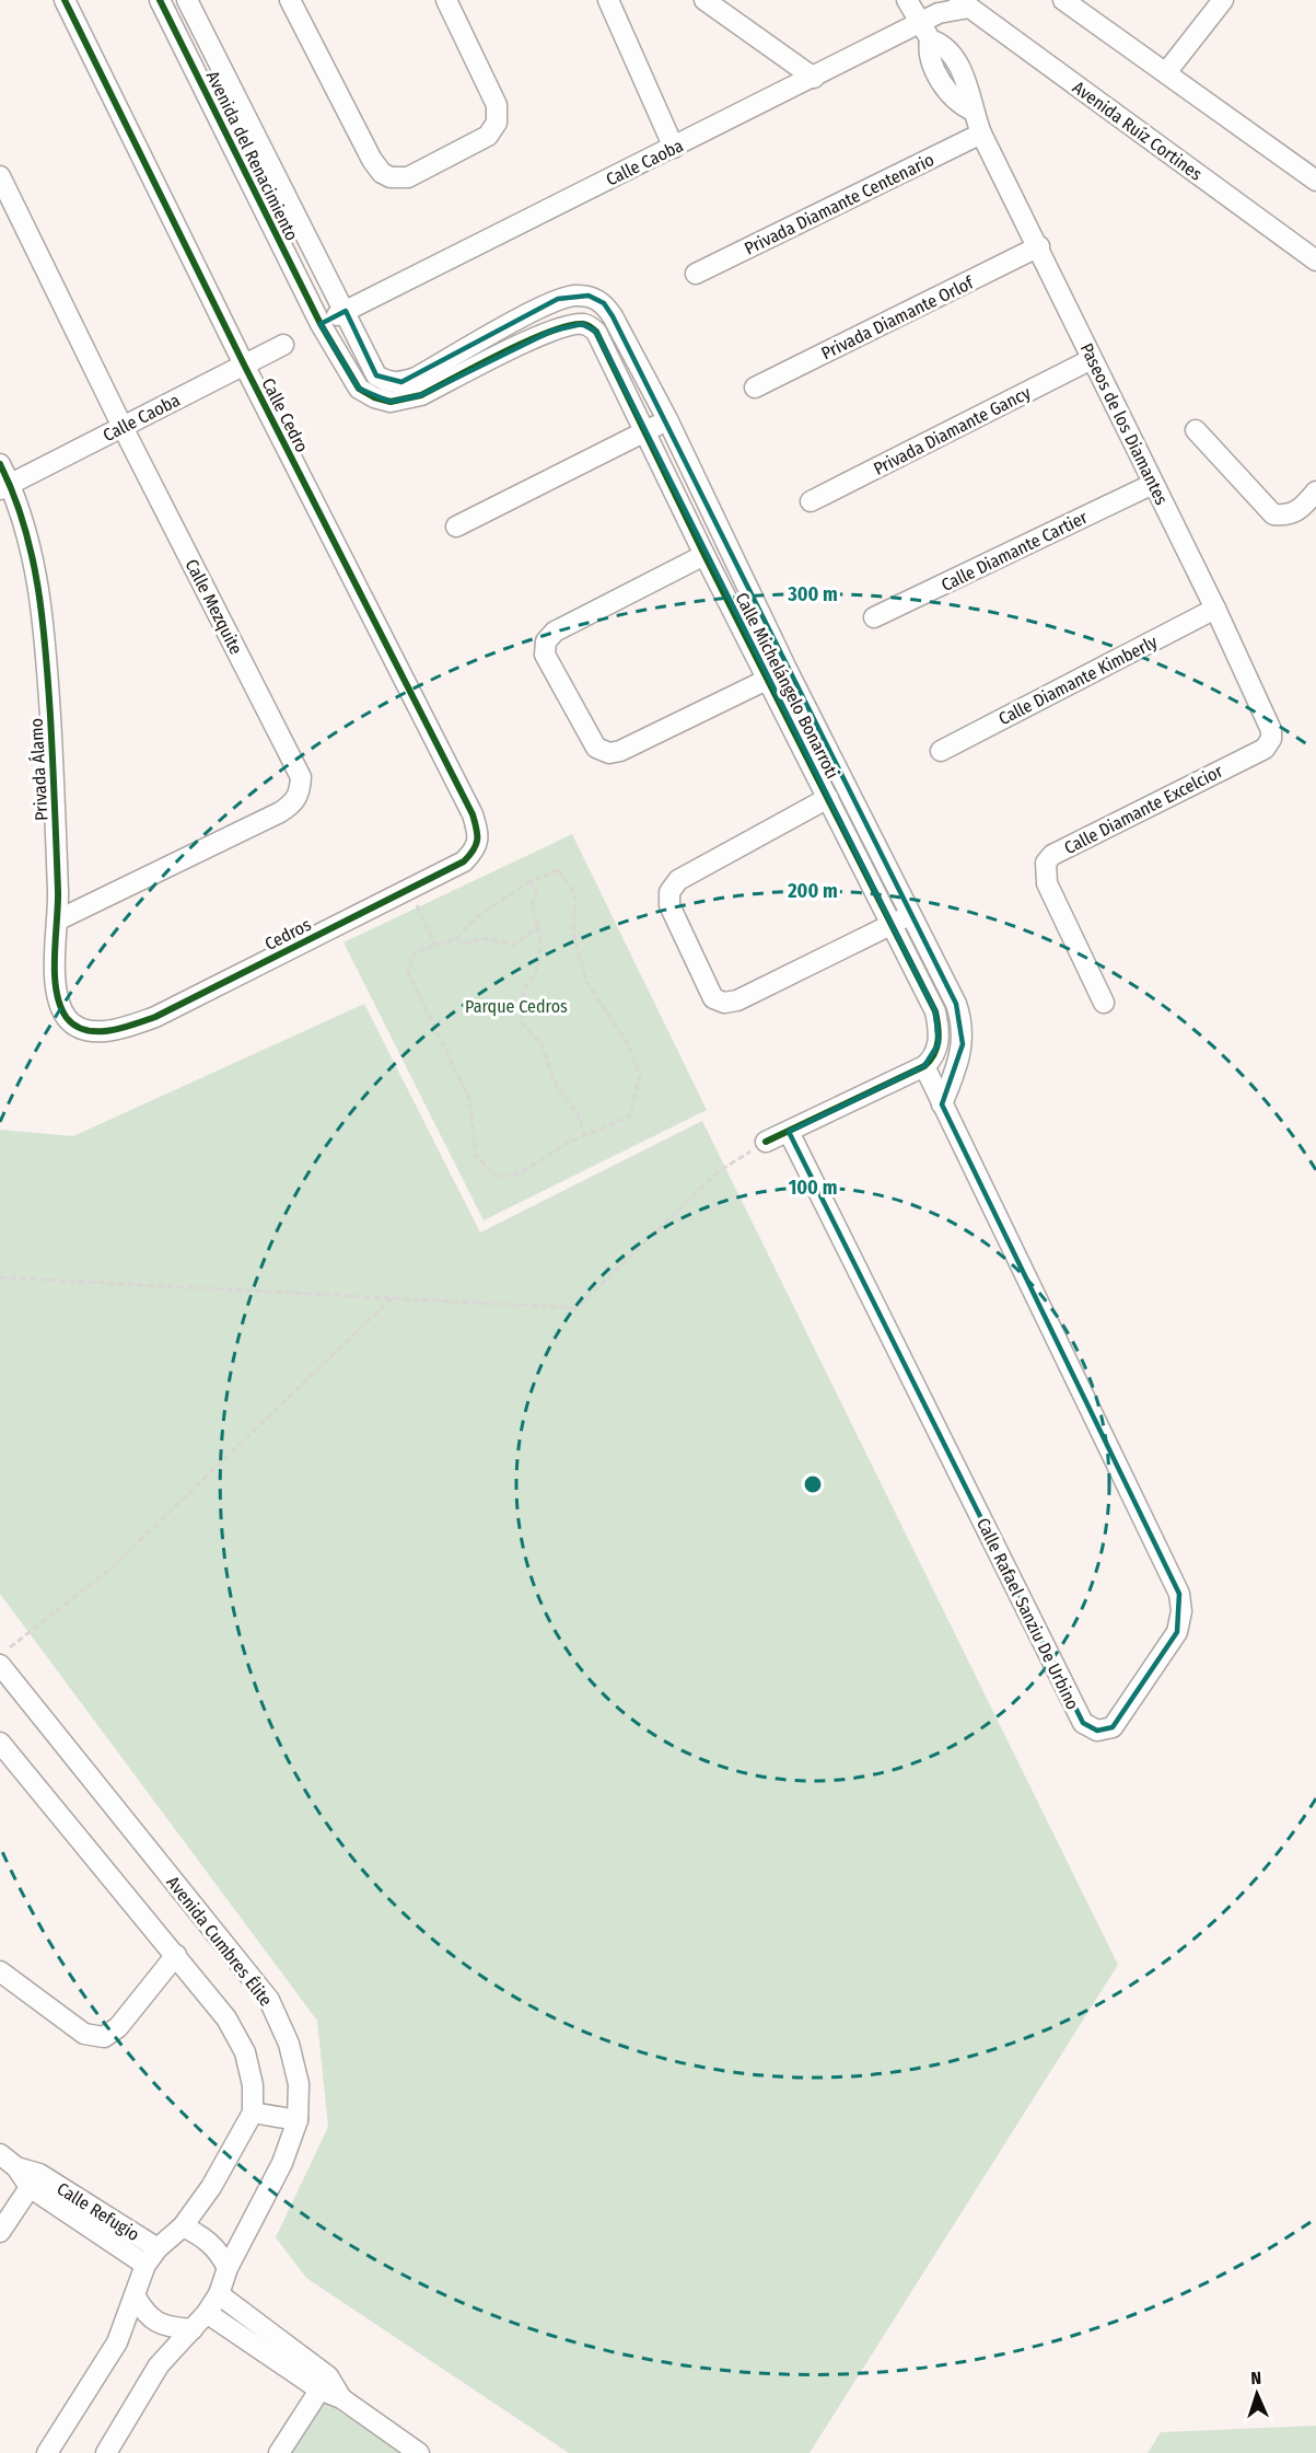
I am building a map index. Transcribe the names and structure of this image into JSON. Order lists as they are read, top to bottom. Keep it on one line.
{"streets":{"street":["Avenida Ruíz Cortines","Avenida del Renacimiento","Calle Caoba","Privada Diamante Centenario","Privada Diamante Orlof","Calle Cedro","Paseos de los Diamantes","Privada Diamante Gancy","Calle Diamante Cartier","Calle Mezquite","Calle Diamante Kimberly","Calle Michelángelo Bonarroti","Privada Álamo","Calle Diamante Excelcior","Cedros","Calle Rafael Sanziu De Urbino","Avenida Cumbres Élite","Calle Refugio"]},"crossings":[["Avenida Ruíz Cortines","Calle Caoba"],["Avenida del Renacimiento","Calle Caoba"],["Calle Caoba","Calle Cedro"],["Calle Caoba","Paseos de los Diamantes"],["Calle Caoba","Calle Mezquite"],["Calle Caoba","Privada Álamo"],["Privada Diamante Centenario","Paseos de los Diamantes"],["Privada Diamante Orlof","Paseos de los Diamantes"],["Calle Cedro","Cedros"],["Paseos de los Diamantes","Privada Diamante Gancy"],["Paseos de los Diamantes","Calle Diamante Cartier"],["Paseos de los Diamantes","Calle Diamante Kimberly"],["Paseos de los Diamantes","Calle Diamante Excelcior"],["Calle Mezquite","Privada Álamo"],["Calle Michelángelo Bonarroti","Calle Rafael Sanziu De Urbino"],["Privada Álamo","Cedros"],["Avenida Cumbres Élite","Calle Refugio"]],"parks":["Parque Cedros"],"north":"top","rings":["300 m","200 m","100 m"]}
